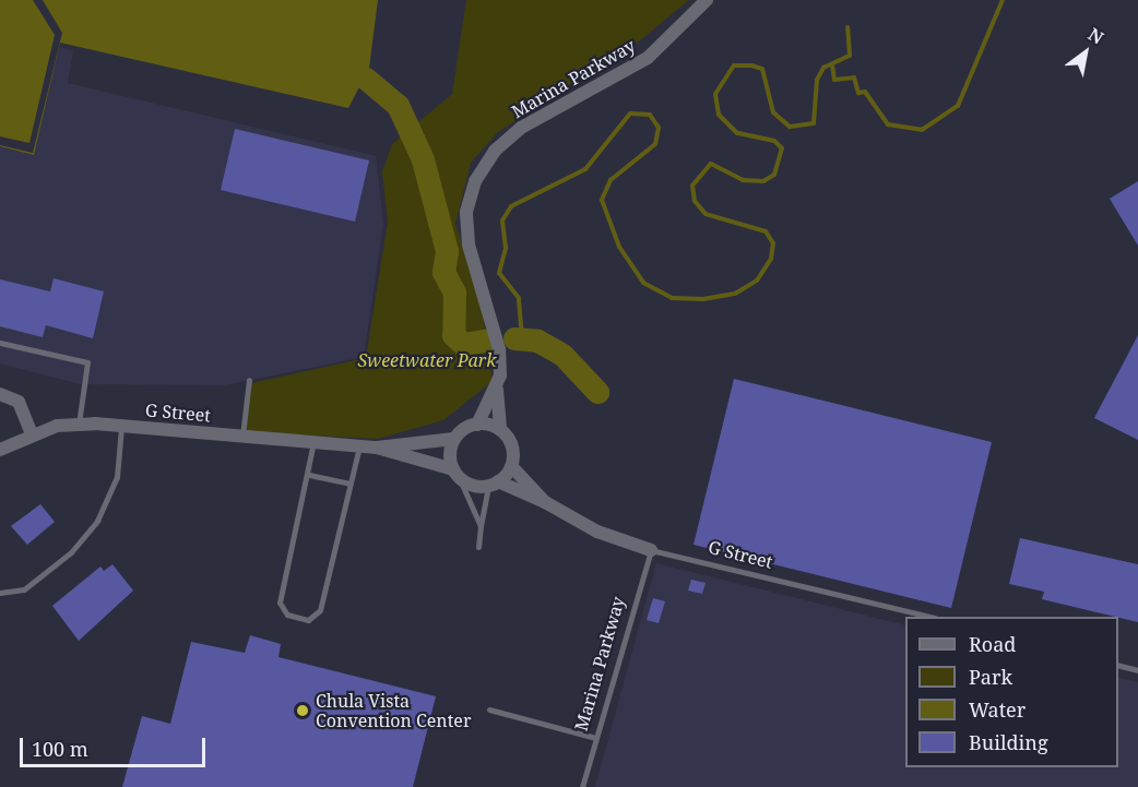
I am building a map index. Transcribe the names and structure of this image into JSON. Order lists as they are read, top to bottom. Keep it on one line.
{"streets":{"street":["Marina Parkway","G Street"]},"crossings":[["Marina Parkway","G Street"]],"parks":["Sweetwater Park"],"places":["Chula Vista Convention Center"],"legend":["Road","Park","Water","Building"],"scale_bar":"100 m","north":"top right"}
